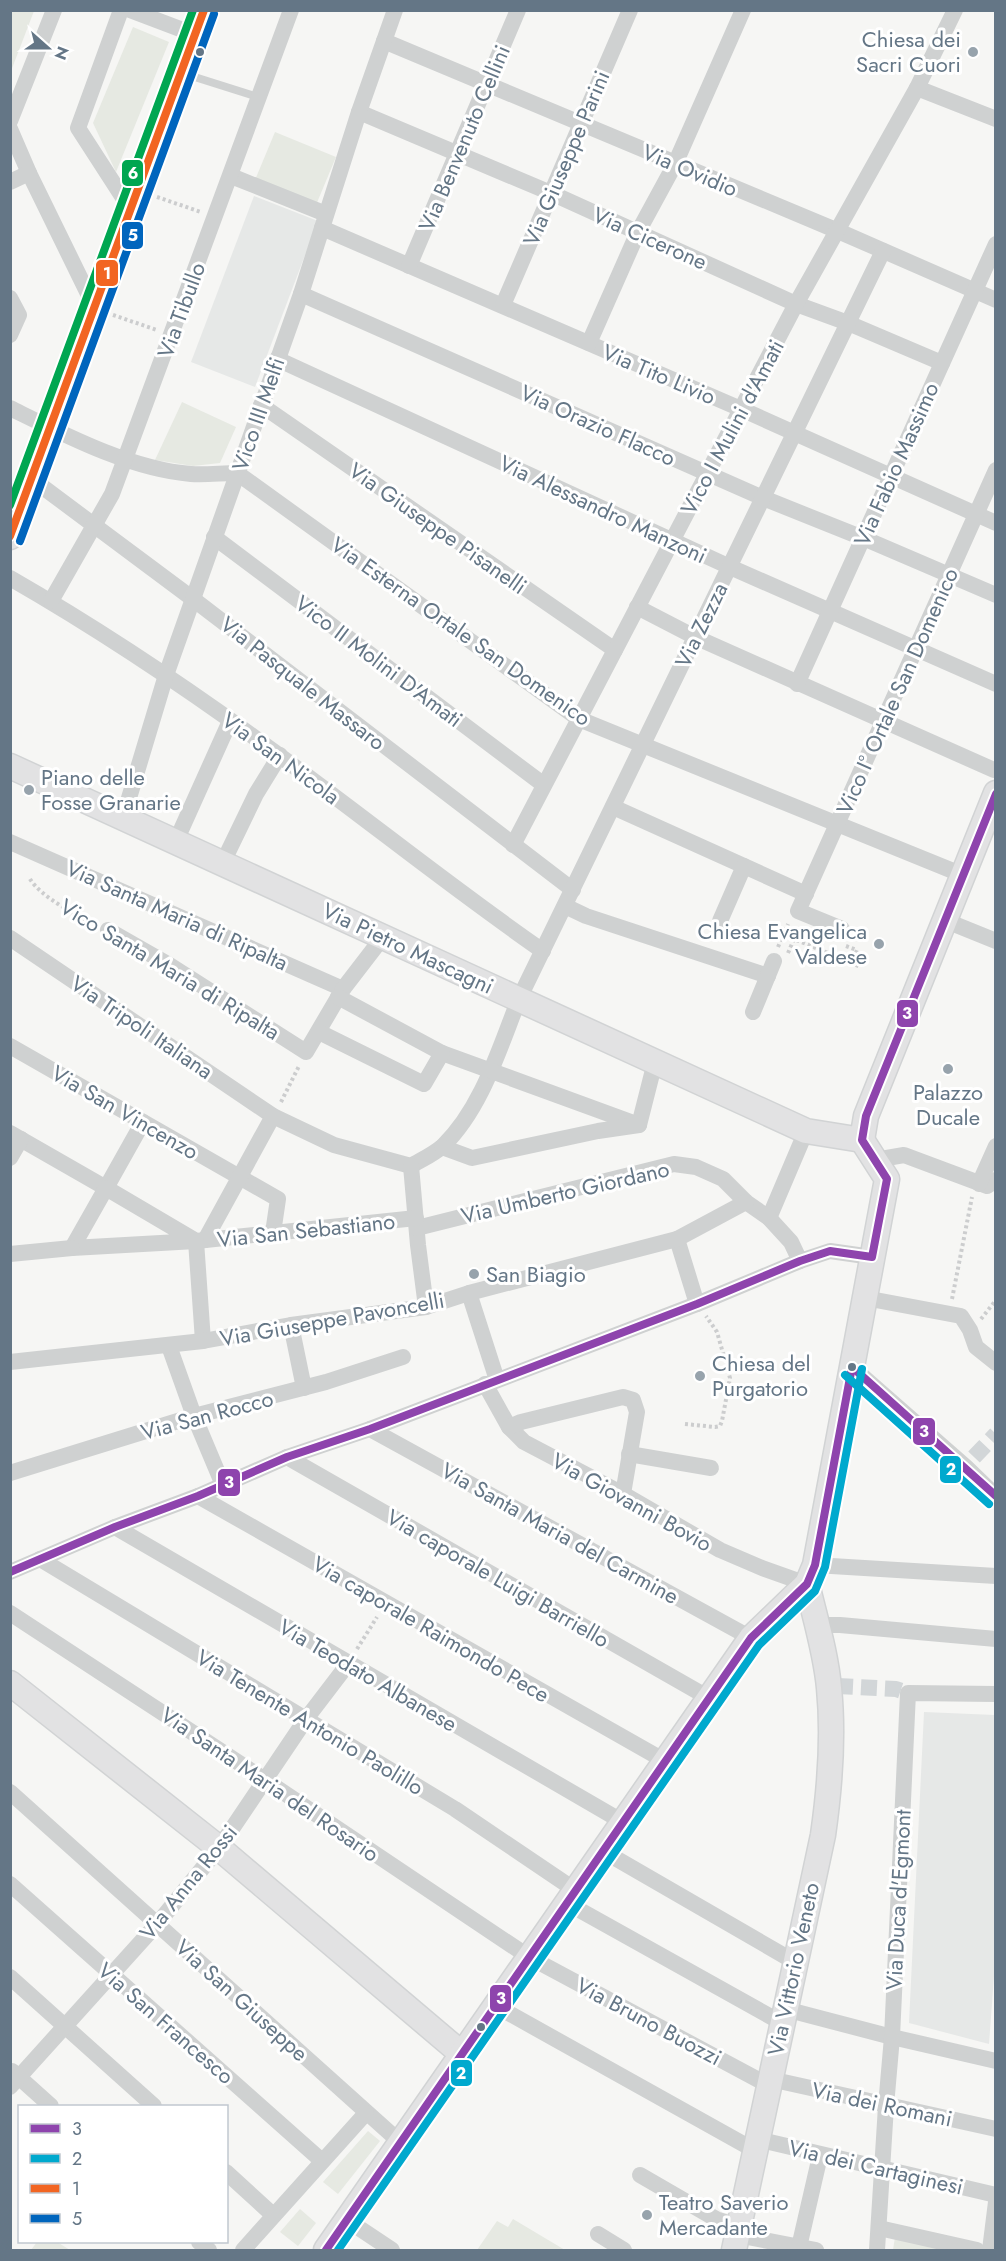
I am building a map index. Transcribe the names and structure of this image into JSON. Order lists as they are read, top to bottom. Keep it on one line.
{"streets":{"street":["Via Benvenuto Cellini","Via Giuseppe Parini","Via Ovidio","Via Cicerone","Via Tibullo","Via Tito Livio","Vico III Melfi","Via Orazio Flacco","Vico I Mulini d'Amati","Via Fabio Massimo","Via Alessandro Manzoni","Via Giuseppe Pisanelli","Via Zezza","Via Esterna Ortale San Domenico","Vico II Molini D'Amati","Via Pasquale Massaro","Vico I° Ortale San Domenico","Via San Nicola","Via Santa Maria di Ripalta","Via Pietro Mascagni","Vico Santa Maria di Ripalta","Via Tripoli Italiana","Via San Vincenzo","Via Umberto Giordano","Via San Sebastiano","Via Giuseppe Pavoncelli","Via San Rocco","Via Giovanni Bovio","Via Santa Maria del Carmine","Via caporale Luigi Barriello","Via caporale Raimondo Pece","Via Teodato Albanese","Via Tenente Antonio Paolillo","Via Santa Maria del Rosario","Via Anna Rossi","Via Duca d'Egmont","Via Vittorio Veneto","Via San Giuseppe","Via Bruno Buozzi","Via San Francesco","Via dei Romani","Via dei Cartaginesi"]},"crossings":[["Via Benvenuto Cellini","Via Ovidio"],["Via Benvenuto Cellini","Via Cicerone"],["Via Benvenuto Cellini","Via Tito Livio"],["Via Giuseppe Parini","Via Ovidio"],["Via Giuseppe Parini","Via Cicerone"],["Via Giuseppe Parini","Via Tito Livio"],["Via Ovidio","Vico III Melfi"],["Via Ovidio","Vico I Mulini d'Amati"],["Via Ovidio","Via Fabio Massimo"],["Via Ovidio","Via Zezza"],["Via Cicerone","Vico III Melfi"],["Via Cicerone","Vico I Mulini d'Amati"],["Via Cicerone","Via Fabio Massimo"],["Via Cicerone","Via Zezza"],["Via Tibullo","Via Tito Livio"],["Via Tibullo","Via Pasquale Massaro"],["Via Tibullo","Via San Nicola"],["Via Tito Livio","Vico III Melfi"],["Via Tito Livio","Vico I Mulini d'Amati"],["Via Tito Livio","Via Fabio Massimo"],["Via Tito Livio","Via Zezza"],["Via Tito Livio","Vico I° Ortale San Domenico"],["Vico III Melfi","Via Orazio Flacco"],["Vico III Melfi","Via Alessandro Manzoni"],["Vico III Melfi","Via Giuseppe Pisanelli"],["Vico III Melfi","Via Esterna Ortale San Domenico"],["Vico III Melfi","Vico II Molini D'Amati"],["Vico III Melfi","Via Pasquale Massaro"],["Vico III Melfi","Via San Nicola"],["Vico III Melfi","Via Pietro Mascagni"],["Via Orazio Flacco","Vico I Mulini d'Amati"],["Via Orazio Flacco","Via Fabio Massimo"],["Via Orazio Flacco","Via Zezza"],["Via Orazio Flacco","Vico I° Ortale San Domenico"],["Vico I Mulini d'Amati","Via Alessandro Manzoni"],["Vico I Mulini d'Amati","Via Giuseppe Pisanelli"],["Vico I Mulini d'Amati","Via Esterna Ortale San Domenico"],["Vico I Mulini d'Amati","Vico II Molini D'Amati"],["Vico I Mulini d'Amati","Via Pasquale Massaro"],["Via Fabio Massimo","Via Alessandro Manzoni"],["Via Alessandro Manzoni","Via Zezza"],["Via Alessandro Manzoni","Vico I° Ortale San Domenico"],["Via Zezza","Via Esterna Ortale San Domenico"],["Via Zezza","Via Pasquale Massaro"],["Via Zezza","Via San Nicola"],["Via Zezza","Via Santa Maria di Ripalta"],["Via Zezza","Via Pietro Mascagni"],["Via Esterna Ortale San Domenico","Vico I° Ortale San Domenico"],["Via San Vincenzo","Via San Sebastiano"],["Via Umberto Giordano","Via San Sebastiano"],["Via Umberto Giordano","Via Giuseppe Pavoncelli"],["Via Giuseppe Pavoncelli","Via Giovanni Bovio"],["Via Giovanni Bovio","Via Vittorio Veneto"],["Via Teodato Albanese","Via Anna Rossi"],["Via Tenente Antonio Paolillo","Via Anna Rossi"],["Via Tenente Antonio Paolillo","Via Duca d'Egmont"],["Via Tenente Antonio Paolillo","Via Vittorio Veneto"],["Via Santa Maria del Rosario","Via Anna Rossi"],["Via Santa Maria del Rosario","Via Bruno Buozzi"],["Via Anna Rossi","Via San Giuseppe"],["Via Anna Rossi","Via San Francesco"],["Via Duca d'Egmont","Via dei Romani"],["Via Duca d'Egmont","Via dei Cartaginesi"],["Via Vittorio Veneto","Via Bruno Buozzi"],["Via Vittorio Veneto","Via dei Romani"],["Via Vittorio Veneto","Via dei Cartaginesi"],["Via Bruno Buozzi","Via dei Romani"]],"places":["Chiesa dei Sacri Cuori","Piano delle Fosse Granarie","Chiesa Evangelica Valdese","Palazzo Ducale","San Biagio","Chiesa del Purgatorio","Teatro Saverio Mercadante"],"lines":["transit line 1","transit line 6","transit line 5","transit line 3","transit line 2"],"legend":["3","2","1","5"],"north":"right"}
